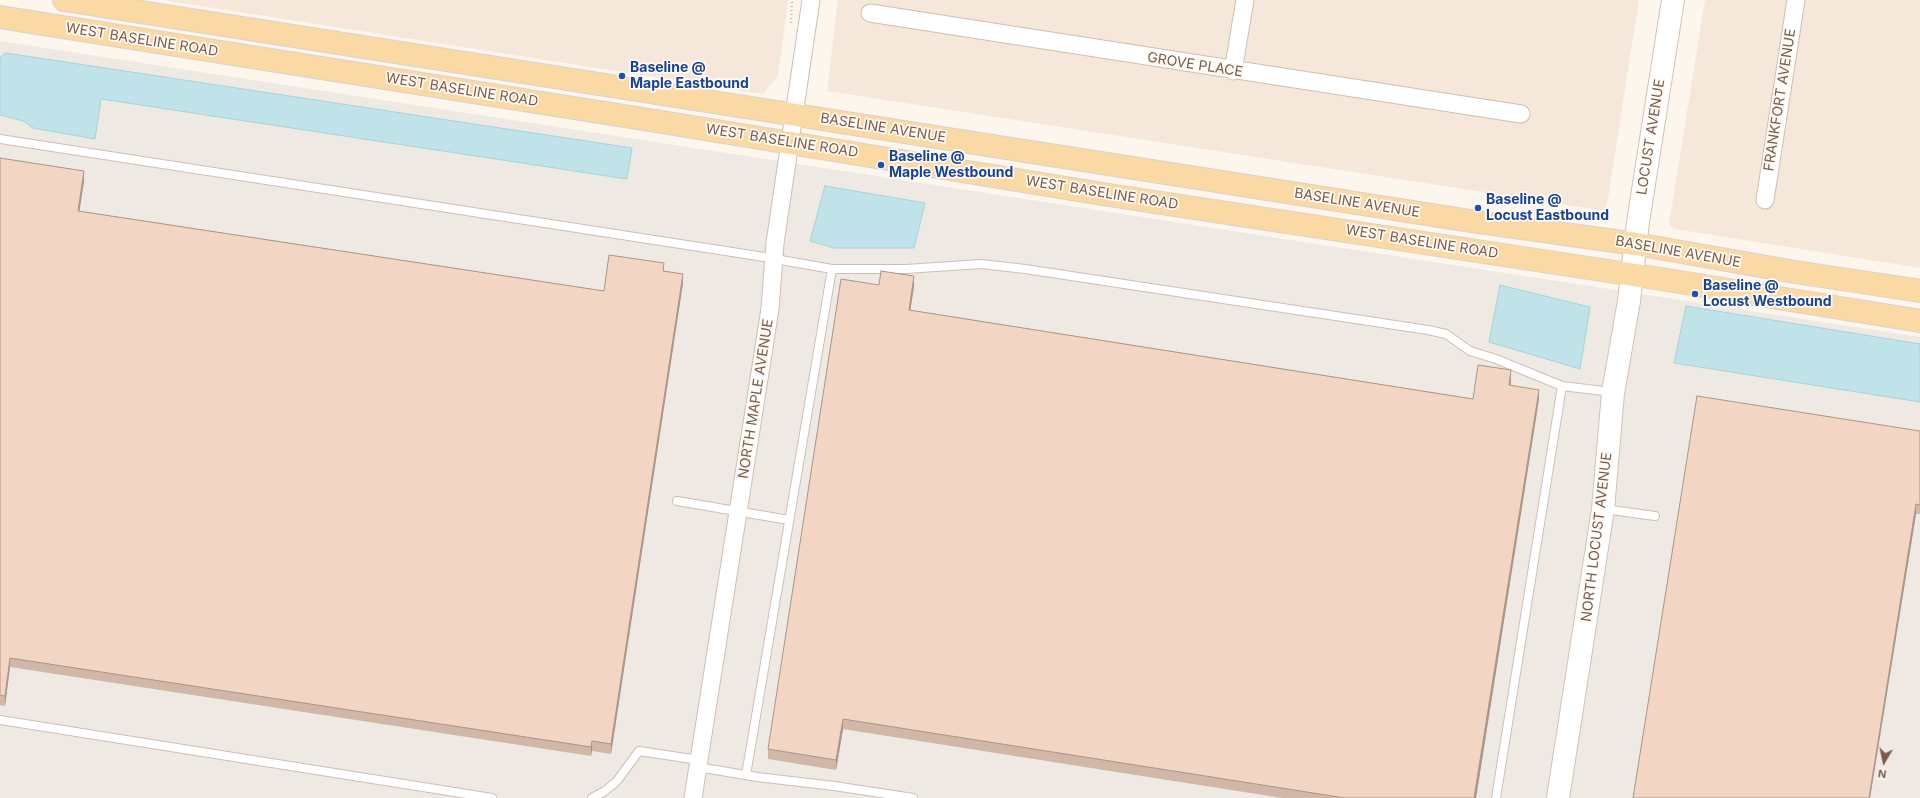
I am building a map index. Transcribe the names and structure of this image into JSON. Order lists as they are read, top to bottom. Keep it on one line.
{"streets":{"main road":["WEST BASELINE ROAD","BASELINE AVENUE"],"street":["GROVE PLACE","FRANKFORT AVENUE","LOCUST AVENUE","NORTH MAPLE AVENUE","NORTH LOCUST AVENUE"]},"crossings":[["WEST BASELINE ROAD","BASELINE AVENUE"],["WEST BASELINE ROAD","LOCUST AVENUE"],["WEST BASELINE ROAD","NORTH MAPLE AVENUE"],["WEST BASELINE ROAD","NORTH LOCUST AVENUE"],["BASELINE AVENUE","LOCUST AVENUE"],["BASELINE AVENUE","NORTH MAPLE AVENUE"],["LOCUST AVENUE","NORTH LOCUST AVENUE"]],"places":["Baseline @ Maple Eastbound","Baseline @ Maple Westbound","Baseline @ Locust Eastbound","Baseline @ Locust Westbound"],"north":"bottom"}
